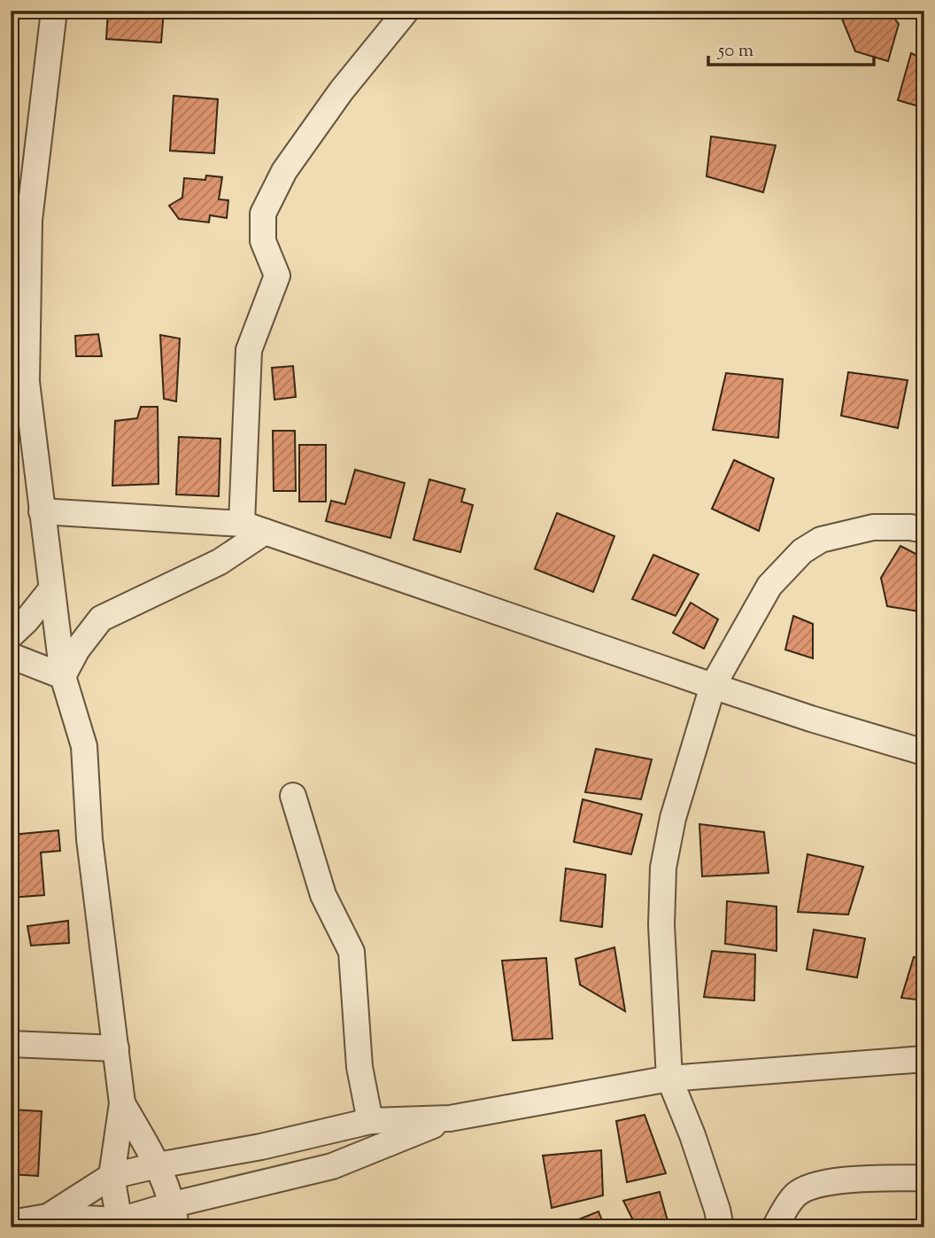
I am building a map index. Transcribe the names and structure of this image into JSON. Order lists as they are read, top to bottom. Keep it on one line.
{"scale_bar":"50 m"}
